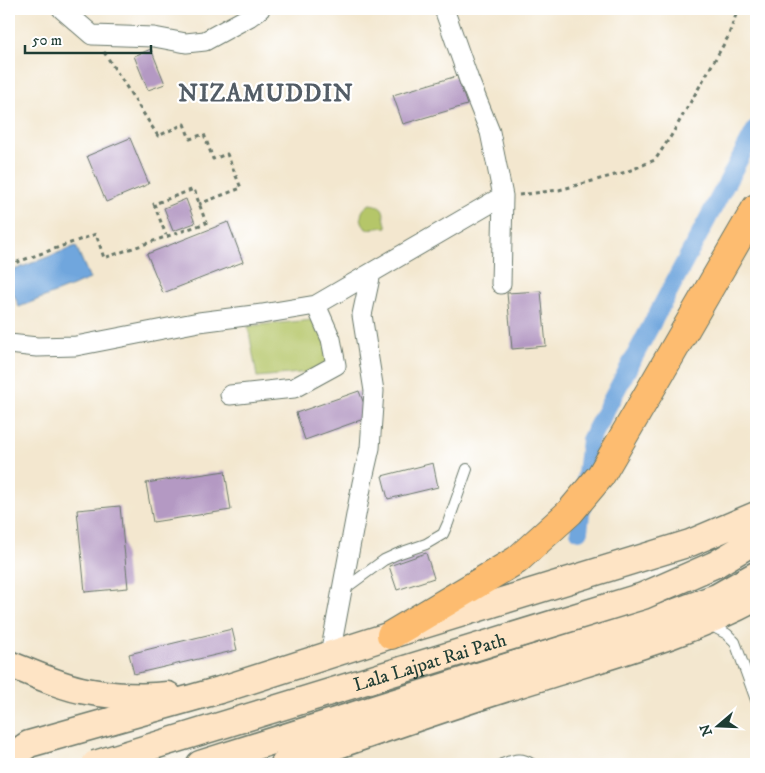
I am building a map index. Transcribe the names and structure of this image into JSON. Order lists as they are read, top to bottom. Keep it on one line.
{"streets":{"main road":["Lala Lajpat Rai Path"]},"districts":["NIZAMUDDIN"],"scale_bar":"50 m","north":"left"}
